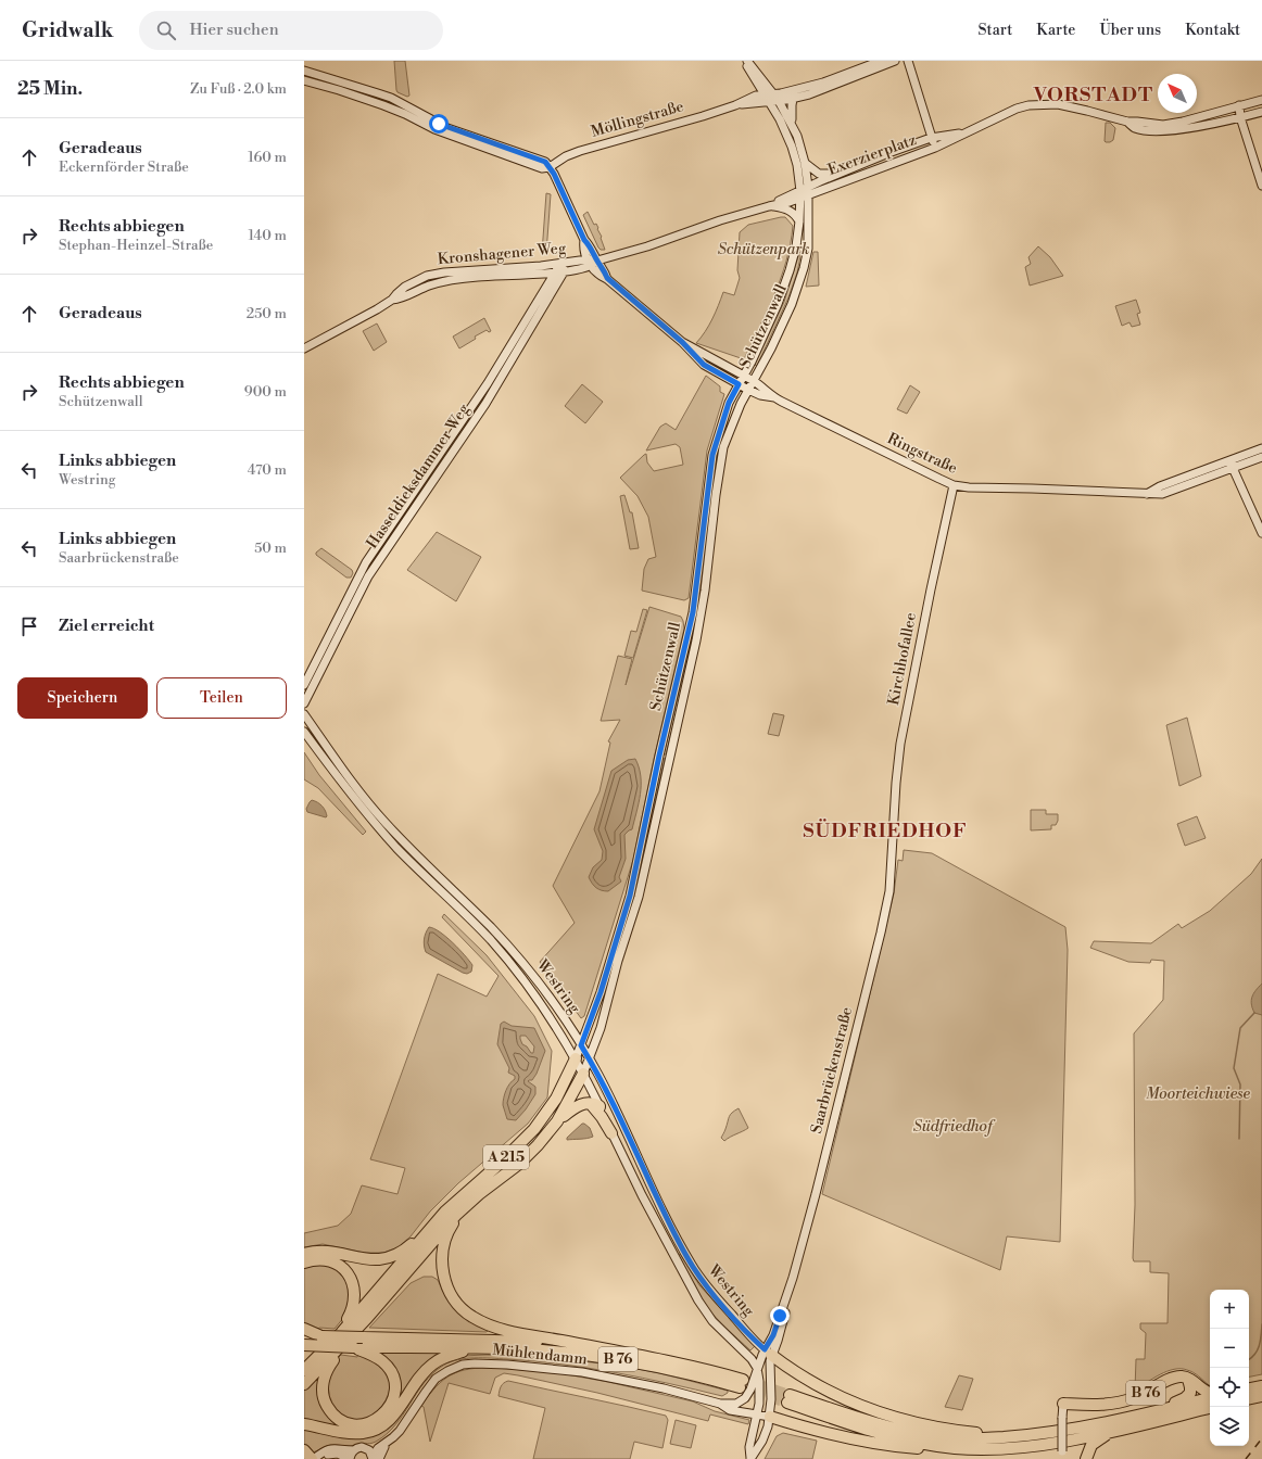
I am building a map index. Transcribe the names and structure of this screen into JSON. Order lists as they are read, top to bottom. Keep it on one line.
{"streets":{"highway":["A 215","B 76"],"main road":["Möllingstraße","Exerzierplatz","Kronshagener Weg","Schützenwall","Ringstraße","Hasseldieksdammer Weg","Kirchhofallee","Westring","Saarbrückenstraße","Mühlendamm"]},"crossings":[["Exerzierplatz","Kronshagener Weg"],["Exerzierplatz","Schützenwall"],["Kronshagener Weg","Schützenwall"],["Kronshagener Weg","Hasseldieksdammer Weg"],["Schützenwall","Ringstraße"],["Schützenwall","Westring"],["Schützenwall","A 215"],["Ringstraße","Kirchhofallee"],["Kirchhofallee","Saarbrückenstraße"],["Westring","Saarbrückenstraße"],["Westring","A 215"],["Westring","Mühlendamm"],["Saarbrückenstraße","Mühlendamm"],["Saarbrückenstraße","B 76"],["A 215","B 76"],["Mühlendamm","B 76"]],"districts":["VORSTADT","SÜDFRIEDHOF"],"parks":["Schützenpark","Moorteichwiese","Südfriedhof"],"north":"top left","page":{"header":"Gridwalk","search":"Hier suchen","nav":["Start","Karte","Über uns","Kontakt"],"heading":["25 Min.","Zu Fuß · 2.0 km"],"list":[["Geradeaus","Eckernförder Straße","160 m"],["Rechts abbiegen","Stephan-Heinzel-Straße","140 m"],["Geradeaus","250 m"],["Rechts abbiegen","Schützenwall","900 m"],["Links abbiegen","Westring","470 m"],["Links abbiegen","Saarbrückenstraße","50 m"],"Ziel erreicht"],"buttons":["Speichern","Teilen"],"map_buttons":["+","−"]}}
